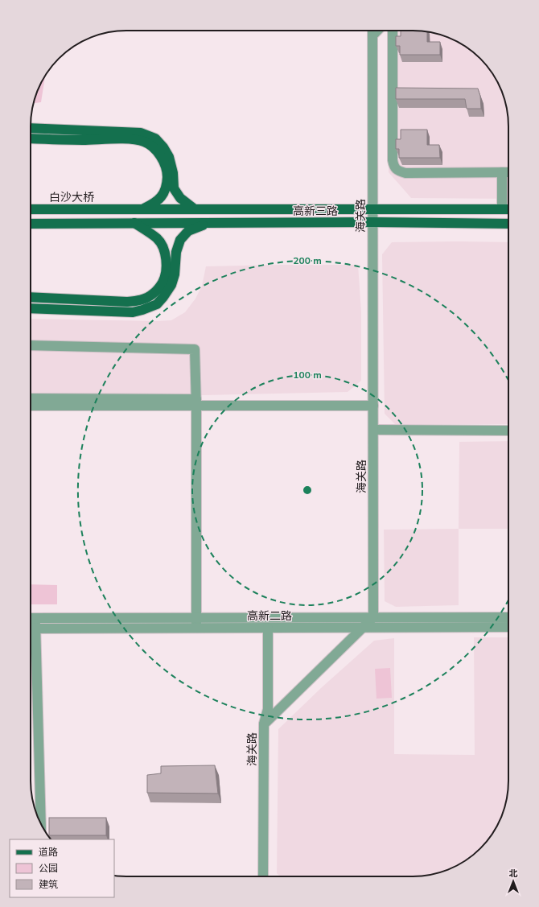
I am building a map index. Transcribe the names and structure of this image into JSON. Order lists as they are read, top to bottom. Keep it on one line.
{"streets":{"main road":["白沙大桥","高新三路"],"street":["海关路","高新二路"]},"crossings":[["白沙大桥","高新三路"],["高新三路","海关路"],["海关路","高新二路"]],"legend":["道路","公园","建筑"],"north":"top","rings":["200 m","100 m"]}
